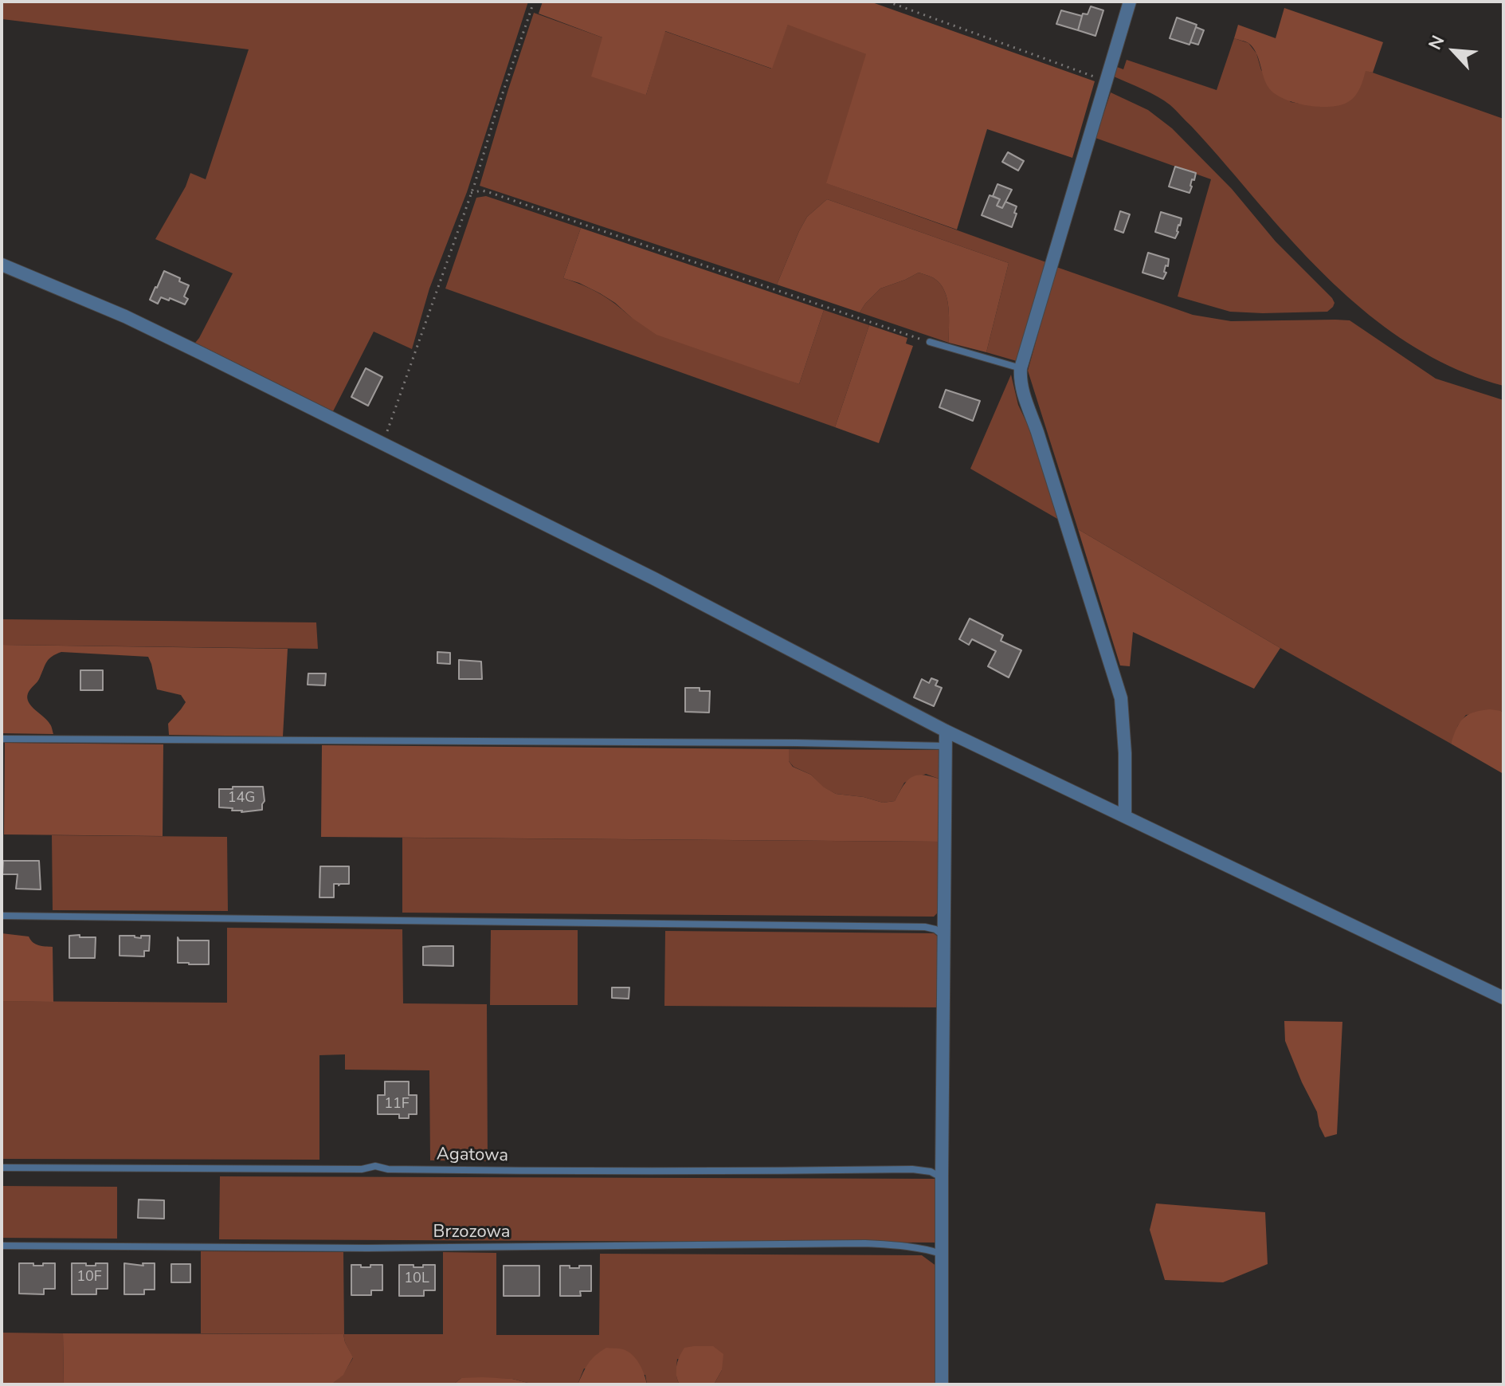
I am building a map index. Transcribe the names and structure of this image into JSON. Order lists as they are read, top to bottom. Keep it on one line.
{"streets":{"lane":["Agatowa","Brzozowa"]},"house_numbers":["14G","11F","10F","10L"],"north":"top left"}
